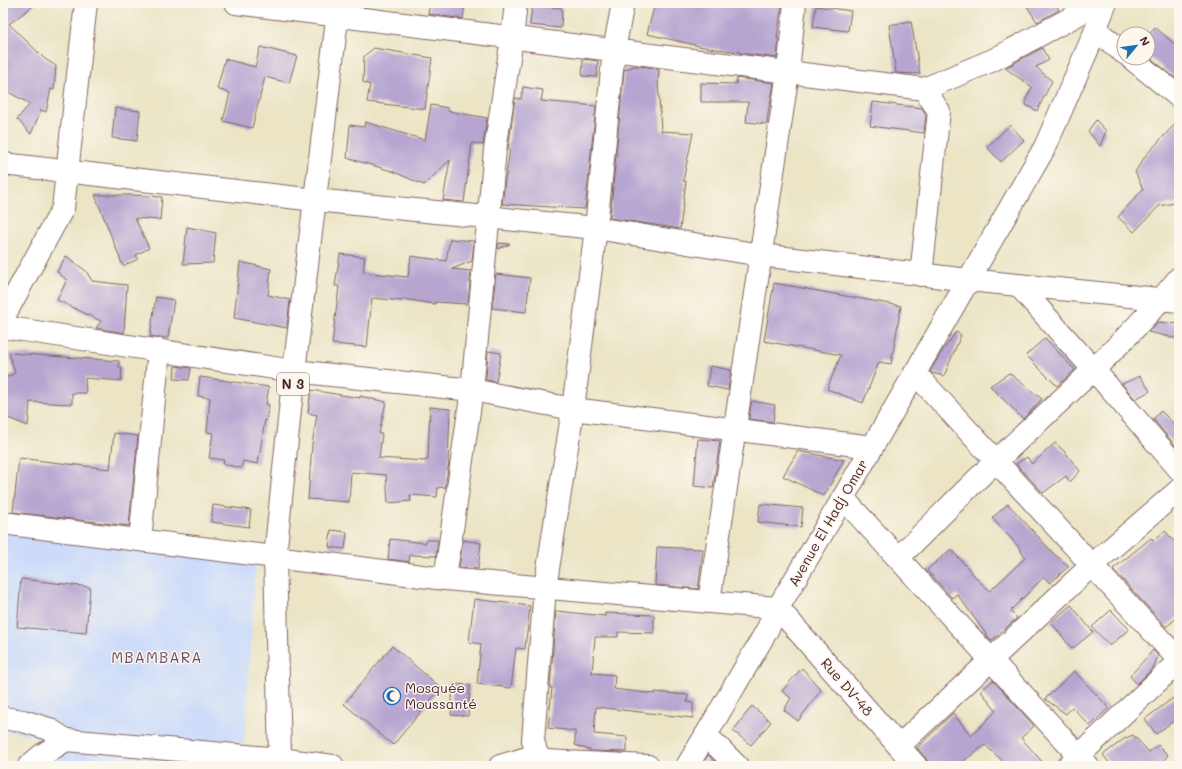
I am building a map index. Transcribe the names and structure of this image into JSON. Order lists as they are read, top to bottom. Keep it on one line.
{"streets":{"street":["N 3","Avenue El Hadj Omar","Rue DV-48"]},"crossings":[["Avenue El Hadj Omar","Rue DV-48"]],"districts":["MBAMBARA"],"places":{"mosque":["Mosquée Moussanté"]},"north":"top right"}
